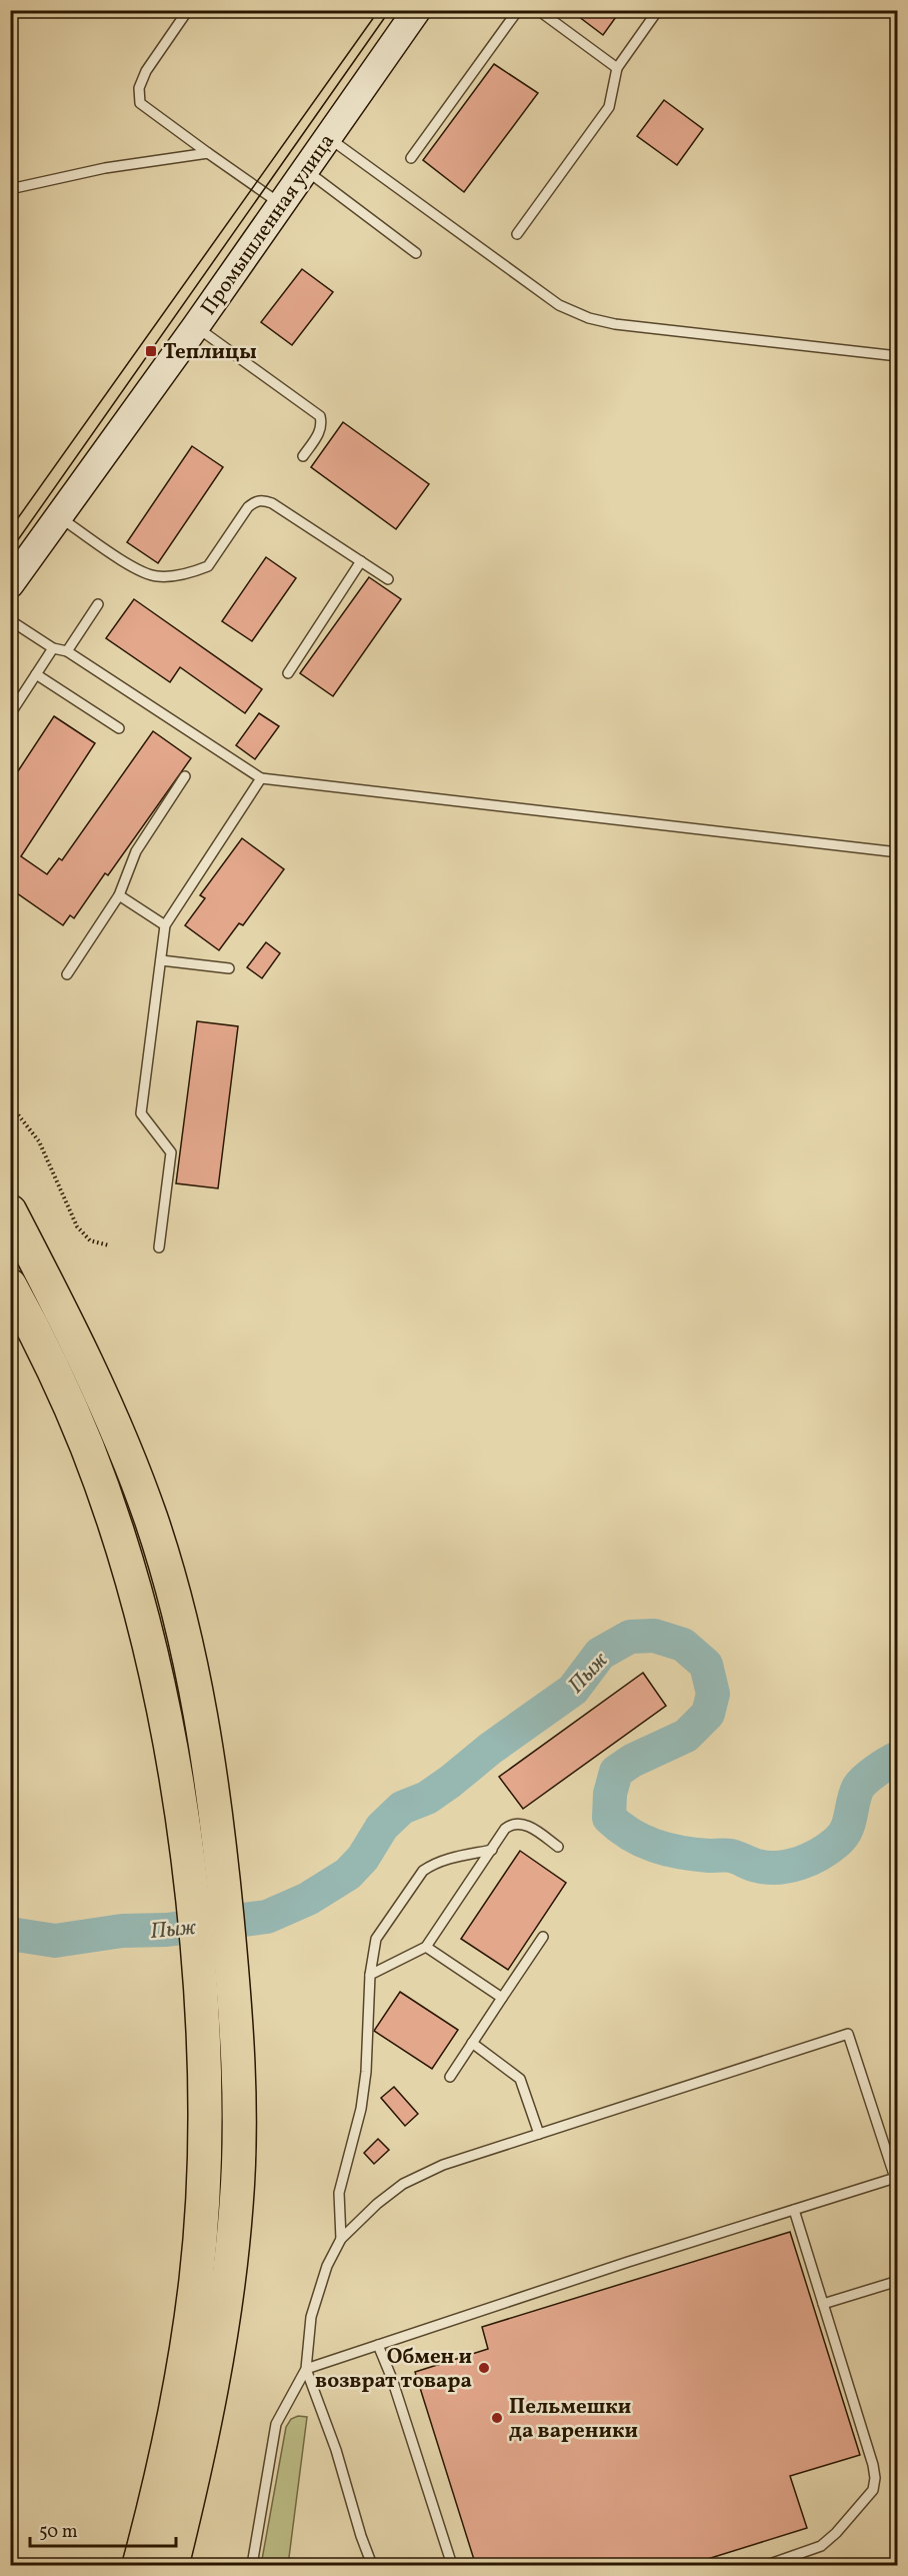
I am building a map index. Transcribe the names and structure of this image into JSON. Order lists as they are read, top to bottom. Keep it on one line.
{"streets":{"street":["Промышленная улица"]},"water":["Пыж"],"places":{"transit":["Теплицы"],"other":["Обмен и возврат товара","Пельмешки да вареники"]},"scale_bar":"50 m"}
